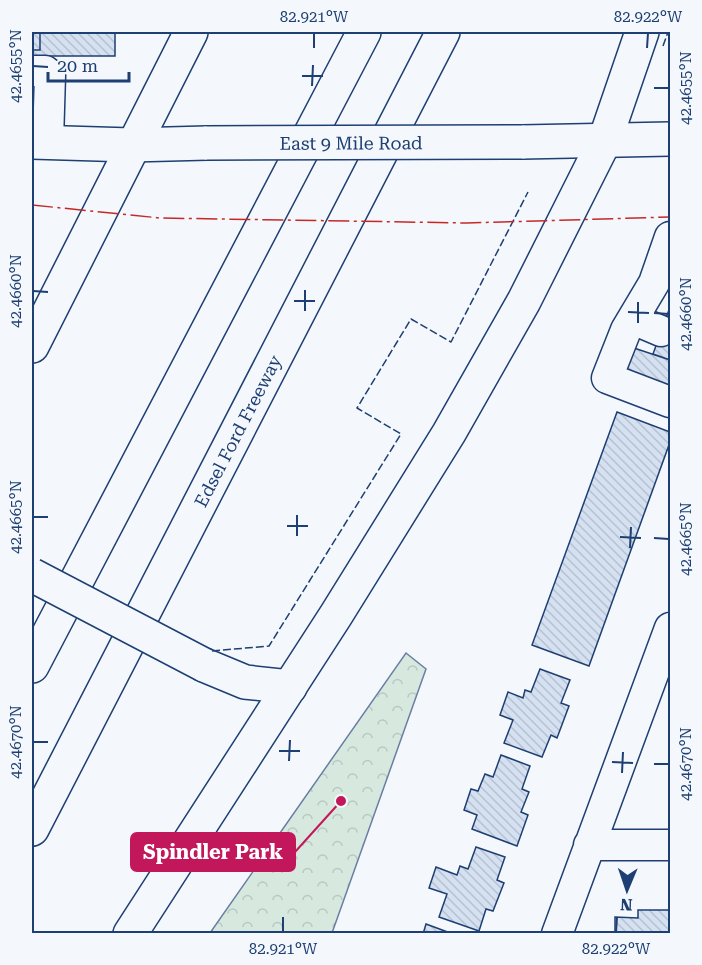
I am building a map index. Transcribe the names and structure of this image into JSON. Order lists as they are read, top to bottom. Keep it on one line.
{"streets":{"main road":["East 9 Mile Road","Edsel Ford Freeway"]},"places":["Spindler Park"],"scale_bar":"20 m","north":"bottom","coordinates":["82.921°W","82.922°W","42.4655°N","42.4660°N","42.4665°N","42.4670°N"]}
